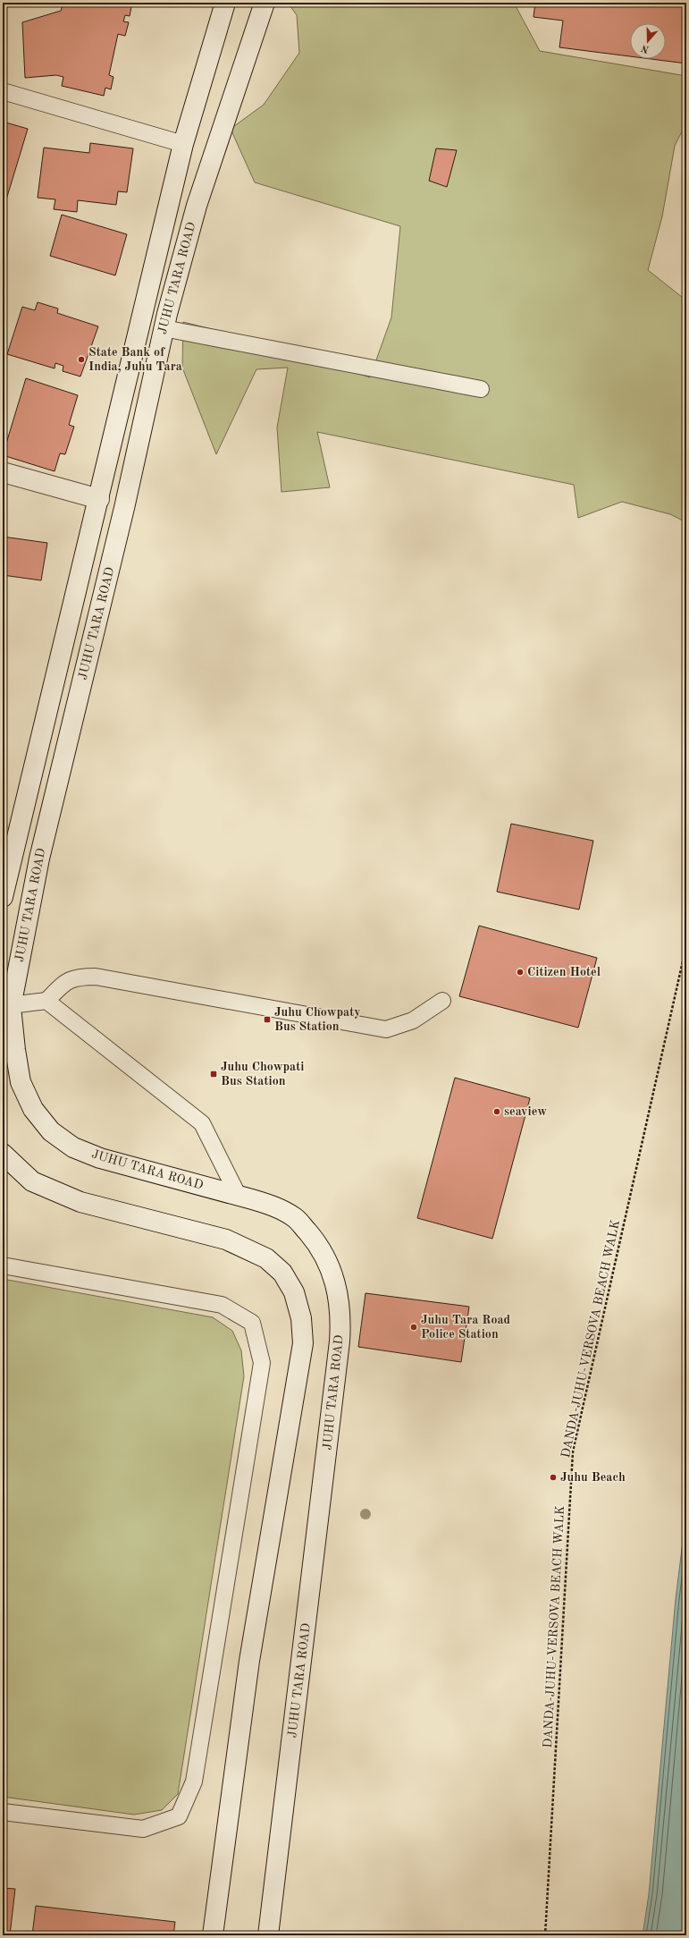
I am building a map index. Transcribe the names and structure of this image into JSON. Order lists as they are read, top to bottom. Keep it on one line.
{"streets":{"main road":["JUHU TARA ROAD"],"path":["DANDA-JUHU-VERSOVA BEACH WALK"]},"places":{"other":["State Bank of India, Juhu Tara","Citizen Hotel","seaview","Juhu Tara Road Police Station","Juhu Beach"],"transit":["Juhu Chowpaty Bus Station","Juhu Chowpati Bus Station"]},"north":"bottom"}
